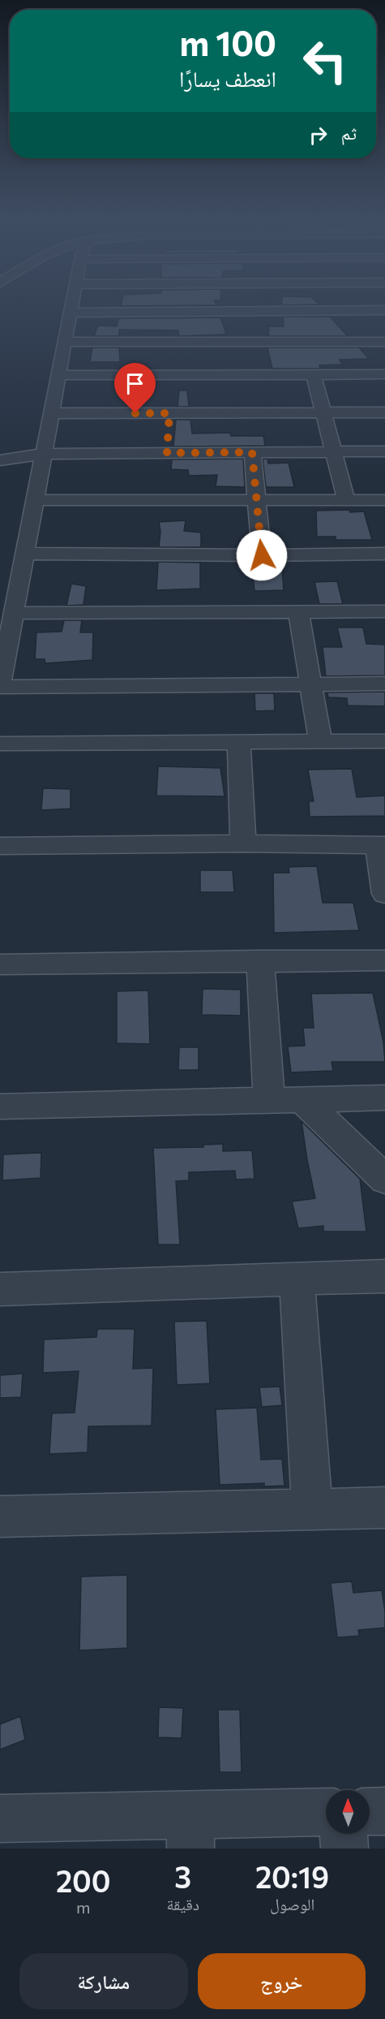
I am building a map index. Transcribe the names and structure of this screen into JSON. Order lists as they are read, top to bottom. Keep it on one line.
{"north":"top","page":{"turn":["100 m","انعطف يسارًا"],"then":"ثم","eta":["20:19","الوصول","3","دقيقة","200","m"],"buttons":["خروج","مشاركة"]}}
